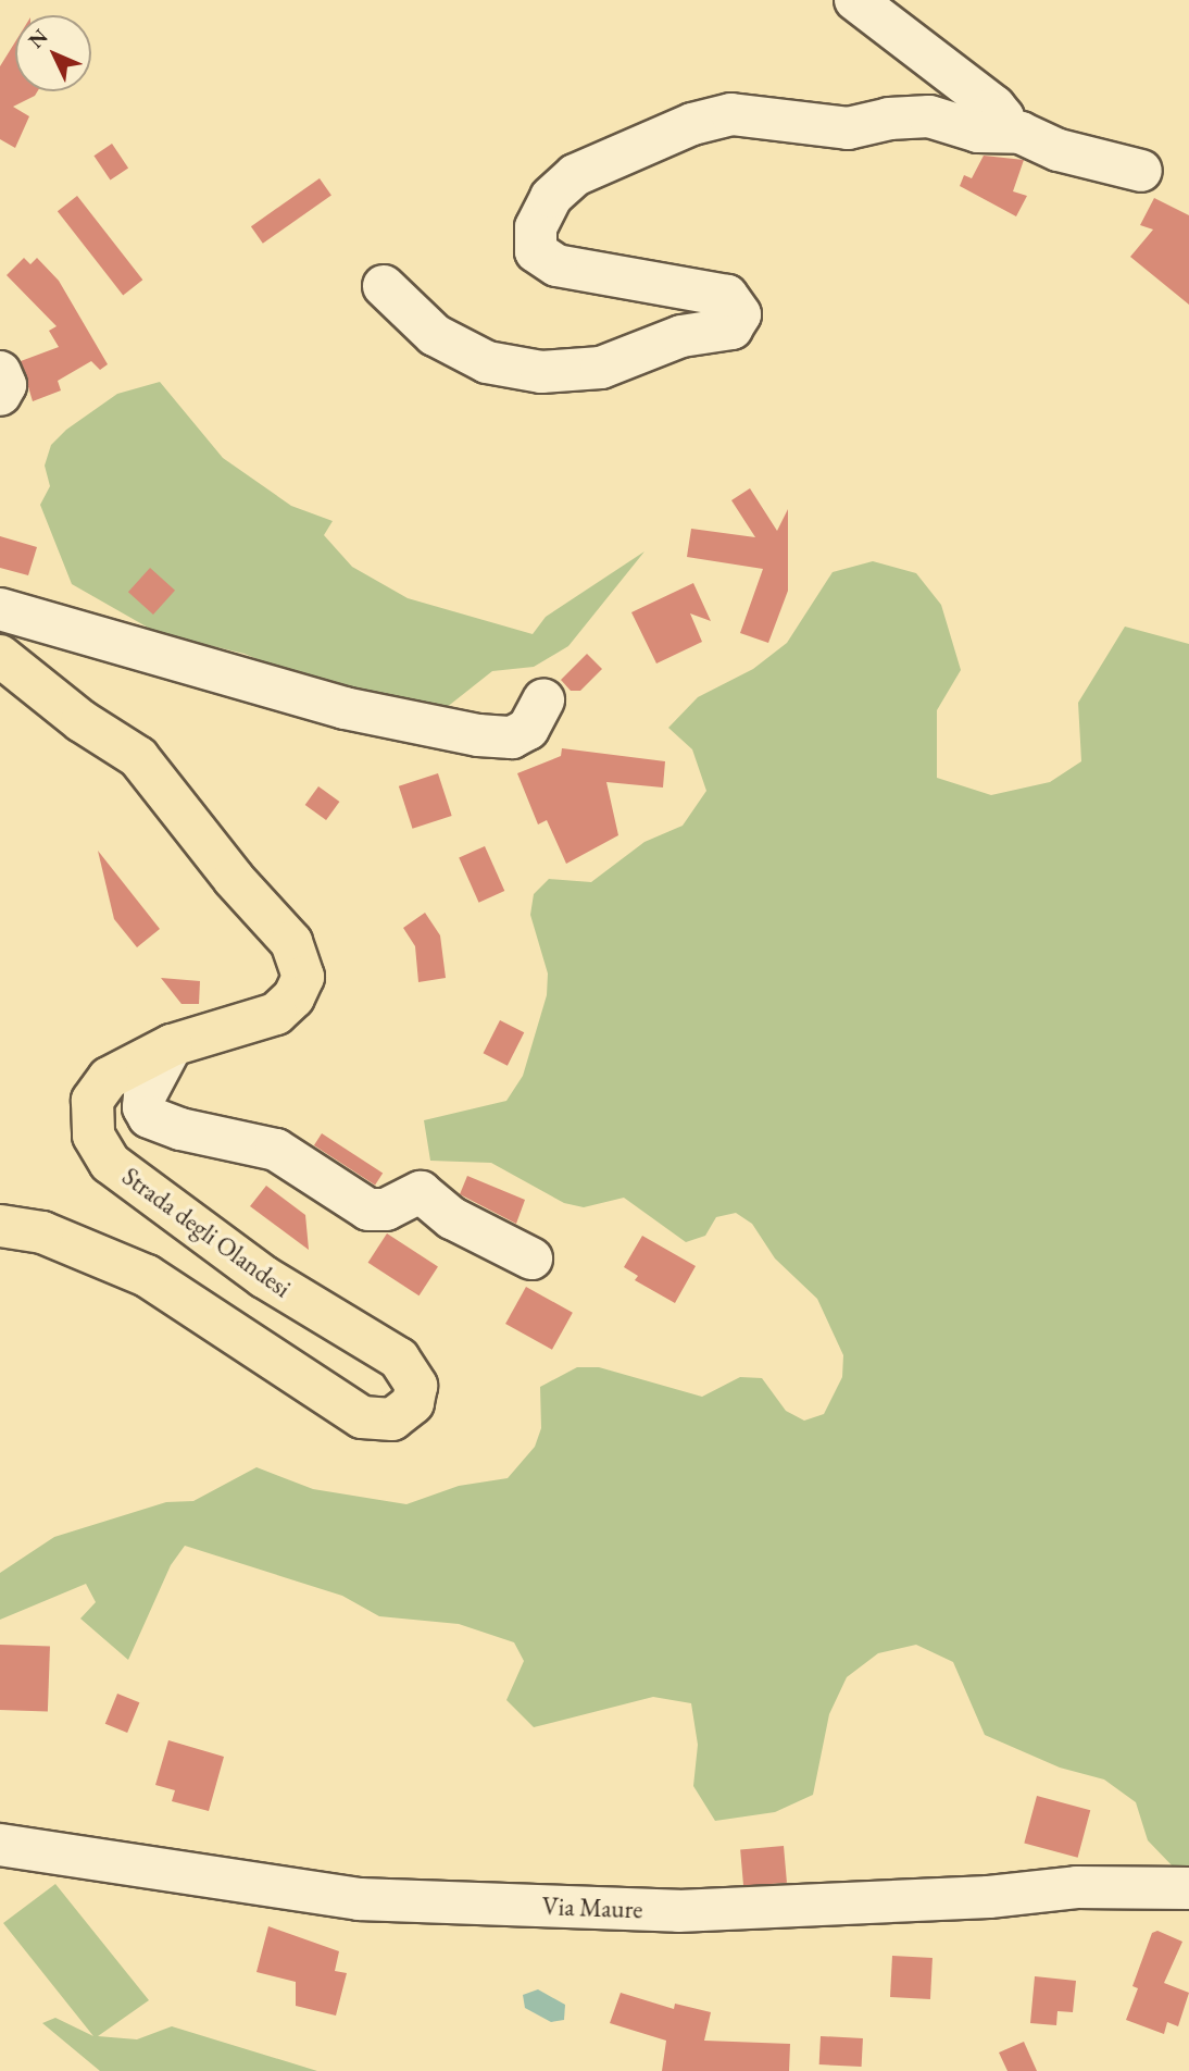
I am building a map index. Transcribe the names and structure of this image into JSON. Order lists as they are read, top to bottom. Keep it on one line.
{"streets":{"main road":["Strada degli Olandesi"],"street":["Via Maure"]},"north":"top left"}
